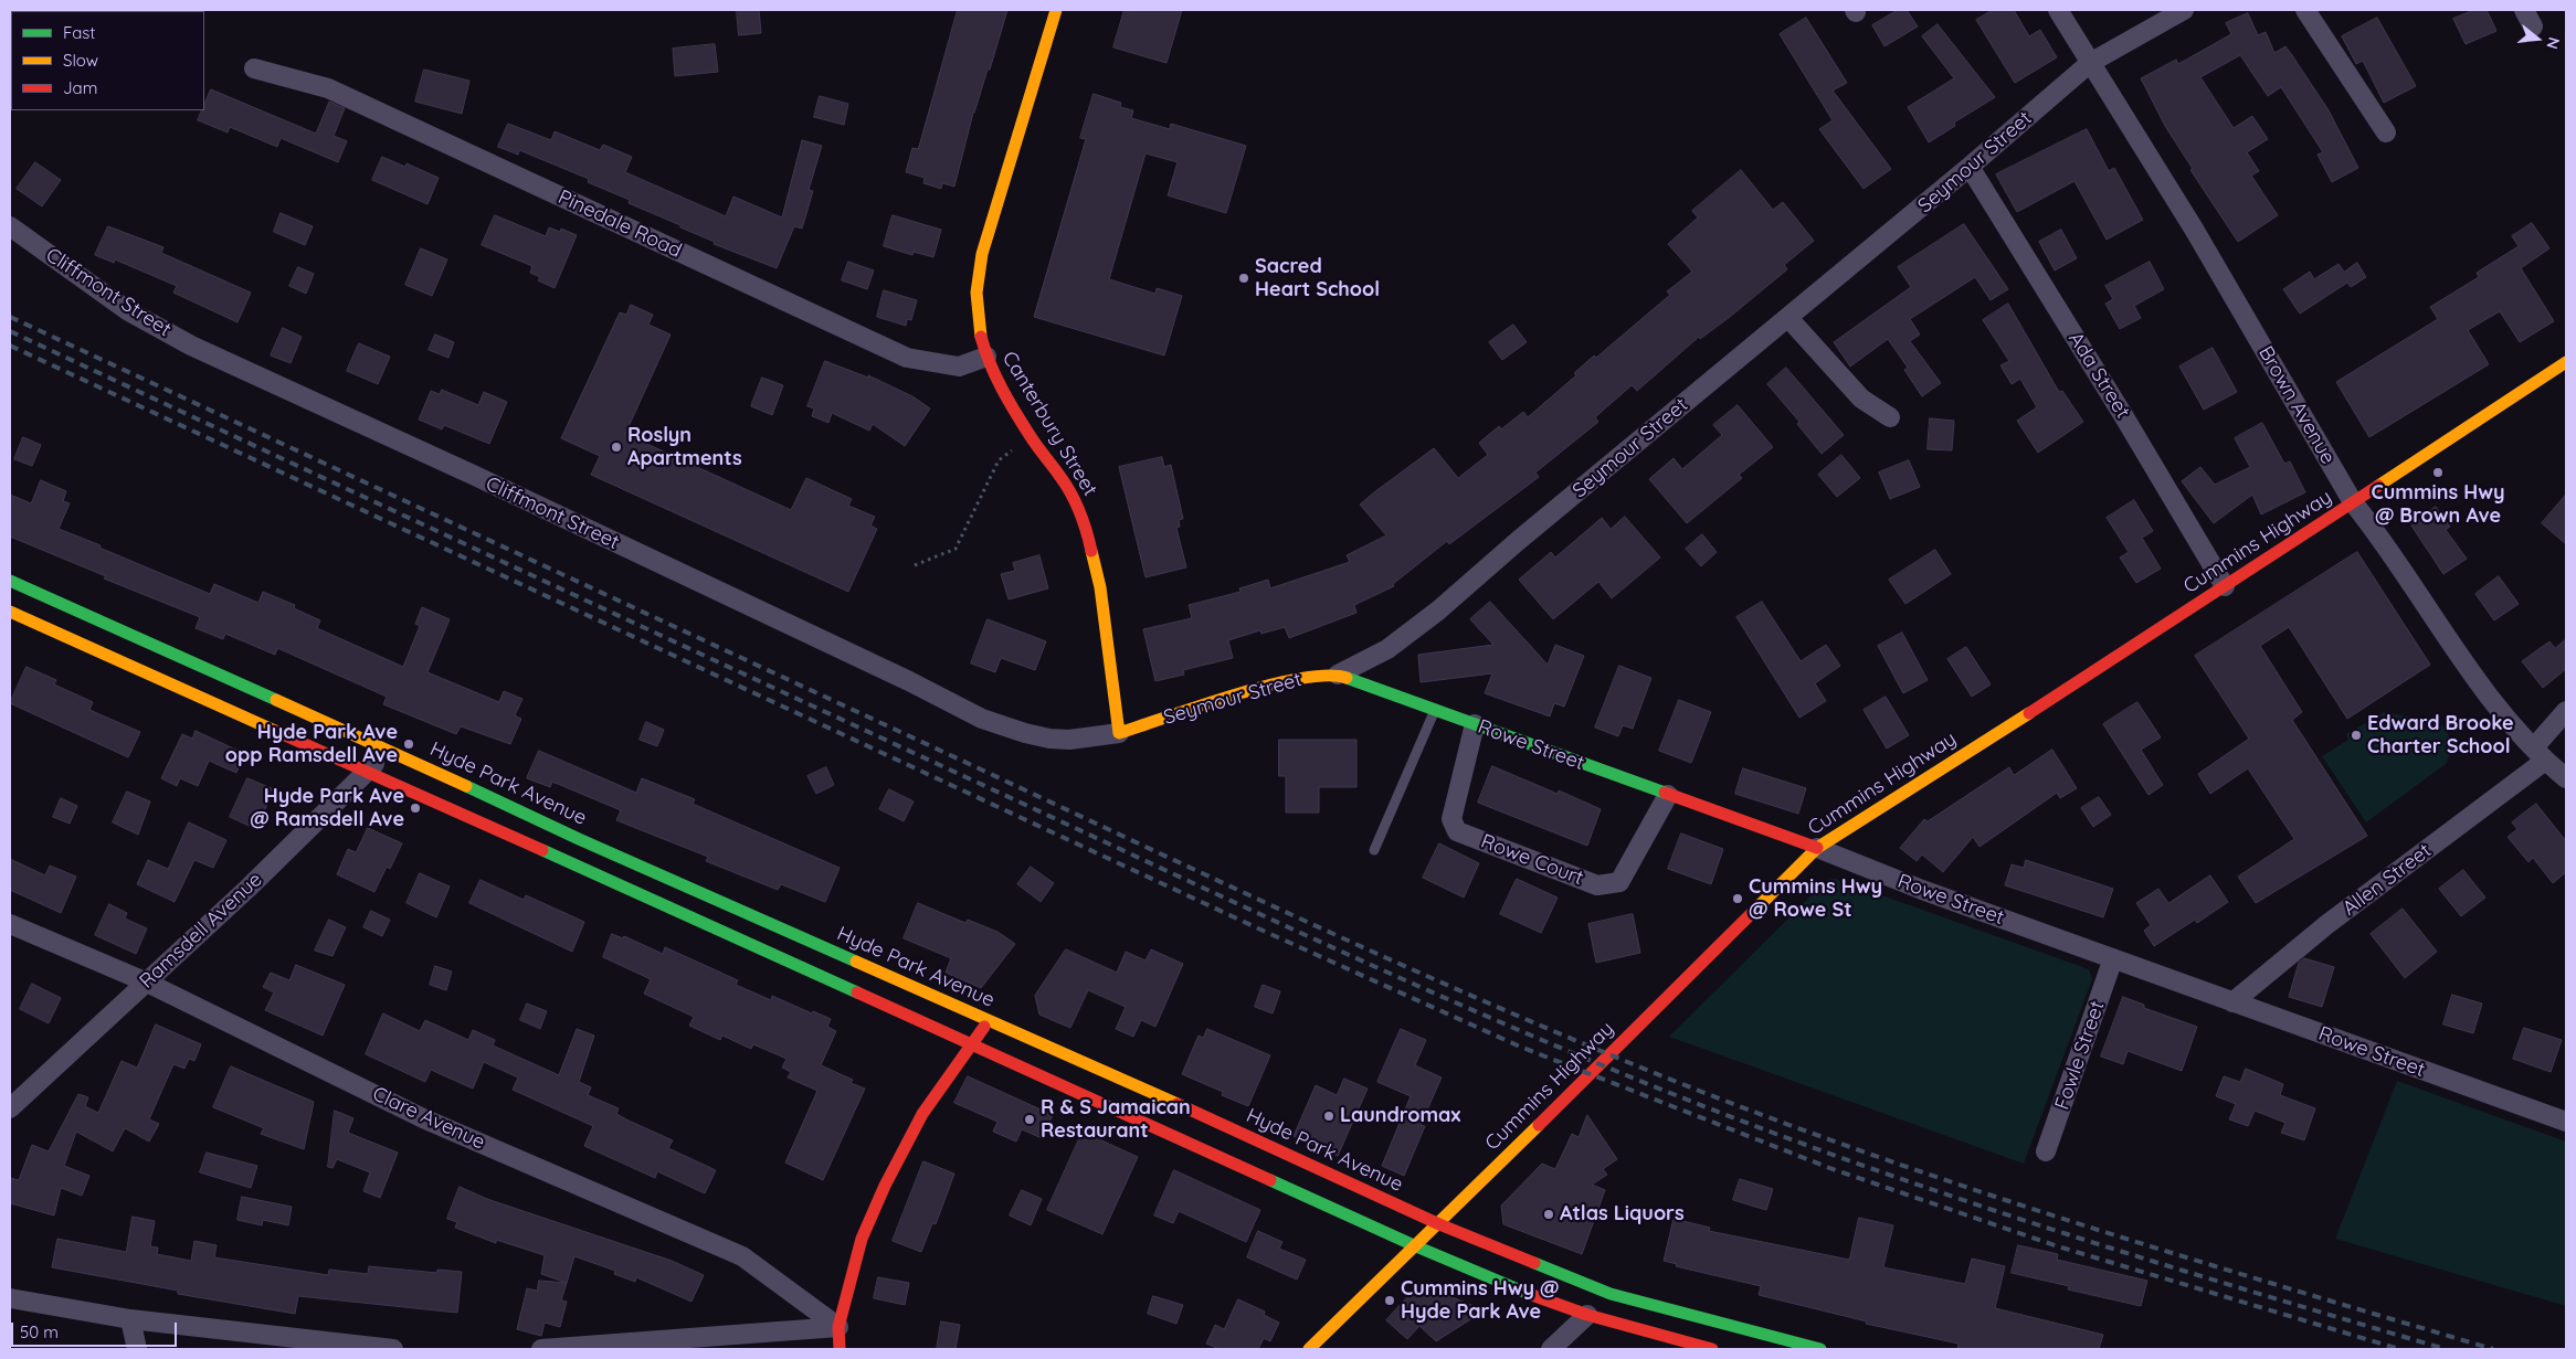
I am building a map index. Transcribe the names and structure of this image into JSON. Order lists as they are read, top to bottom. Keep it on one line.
{"streets":{"main road":["Seymour Street","Canterbury Street","Cummins Highway","Rowe Street","Hyde Park Avenue"],"street":["Pinedale Road","Cliffmont Street","Ada Street","Brown Avenue","Rowe Court","Allen Street","Ramsdell Avenue","Fowle Street","Clare Avenue"]},"crossings":[["Seymour Street","Cliffmont Street"],["Seymour Street","Ada Street"],["Seymour Street","Brown Avenue"],["Seymour Street","Canterbury Street"],["Seymour Street","Rowe Street"],["Pinedale Road","Canterbury Street"],["Cliffmont Street","Canterbury Street"],["Ada Street","Cummins Highway"],["Brown Avenue","Cummins Highway"],["Brown Avenue","Allen Street"],["Cummins Highway","Rowe Street"],["Cummins Highway","Hyde Park Avenue"],["Rowe Street","Rowe Court"],["Rowe Street","Allen Street"],["Rowe Street","Fowle Street"],["Hyde Park Avenue","Ramsdell Avenue"],["Ramsdell Avenue","Clare Avenue"]],"places":["Sacred Heart School","Roslyn Apartments","Cummins Hwy @ Brown Ave","Edward Brooke Charter School","Hyde Park Ave opp Ramsdell Ave","Hyde Park Ave @ Ramsdell Ave","Cummins Hwy @ Rowe St","Laundromax","R & S Jamaican Restaurant","Atlas Liquors","Cummins Hwy @ Hyde Park Ave"],"legend":["Fast","Slow","Jam"],"scale_bar":"50 m","north":"right"}
